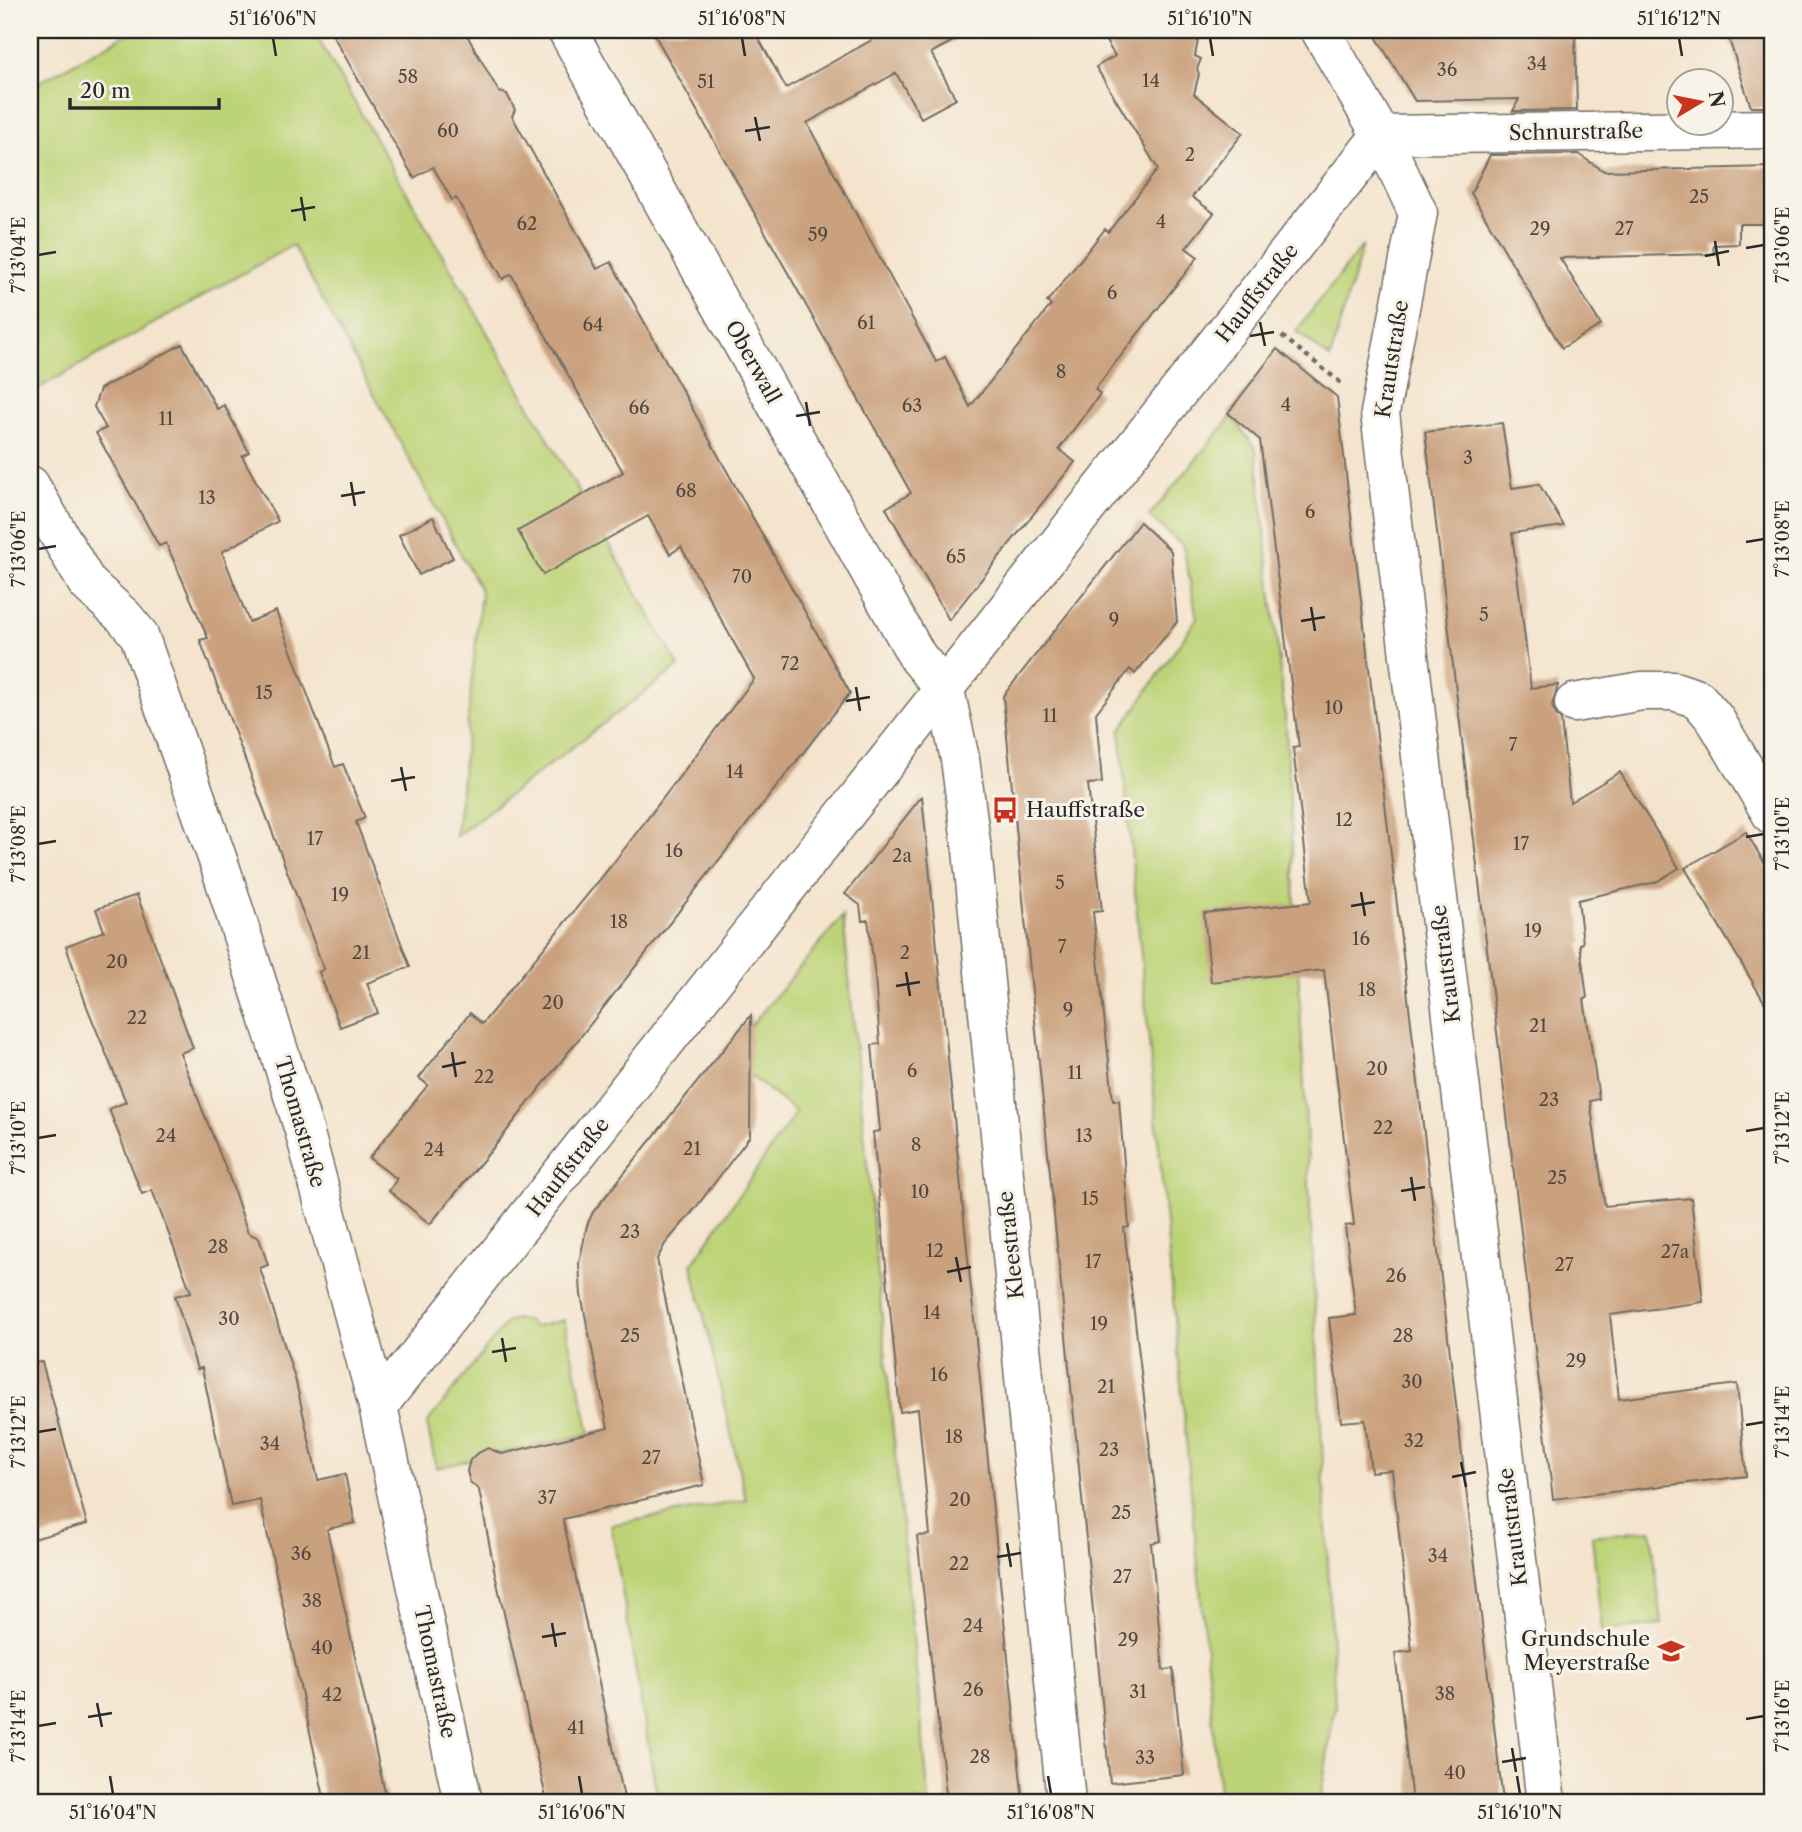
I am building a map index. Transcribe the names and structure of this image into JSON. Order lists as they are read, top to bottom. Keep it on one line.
{"streets":{"street":["Schnurstraße","Hauffstraße","Krautstraße","Oberwall","Thomastraße","Kleestraße"]},"crossings":[["Schnurstraße","Hauffstraße"],["Schnurstraße","Krautstraße"],["Hauffstraße","Krautstraße"],["Hauffstraße","Oberwall"],["Hauffstraße","Thomastraße"],["Hauffstraße","Kleestraße"],["Oberwall","Kleestraße"]],"places":{"bus stop":["Hauffstraße"],"school or university":["Grundschule Meyerstraße"]},"house_numbers":["34","36","58","14","51","60","2","25","4","62","29","27","59","6","61","64","8","4","63","66","11","3","68","13","6","65","70","5","9","72","15","10","11","7","14","12","17","17","16","2a","5","19","18","19","16","7","21","2","20","18","20","9","22","21","20","6","11","22","23","22","24","13","8","21","24","25","10","15","23","28","12","27a","17","27","26","14","30","19","25","28","29","16","30","21","18","32","34","23","27","37","20","25","36","34","22","27","38","24","29","40","26","31","38","42","41","28","33","40"],"scale_bar":"20 m","north":"right","coordinates":["51°16'06\"N","51°16'08\"N","51°16'10\"N","51°16'12\"N","7°13'06\"E","7°13'04\"E","7°13'08\"E","7°13'10\"E","7°13'12\"E","7°13'14\"E","7°13'16\"E","51°16'04\"N"]}
